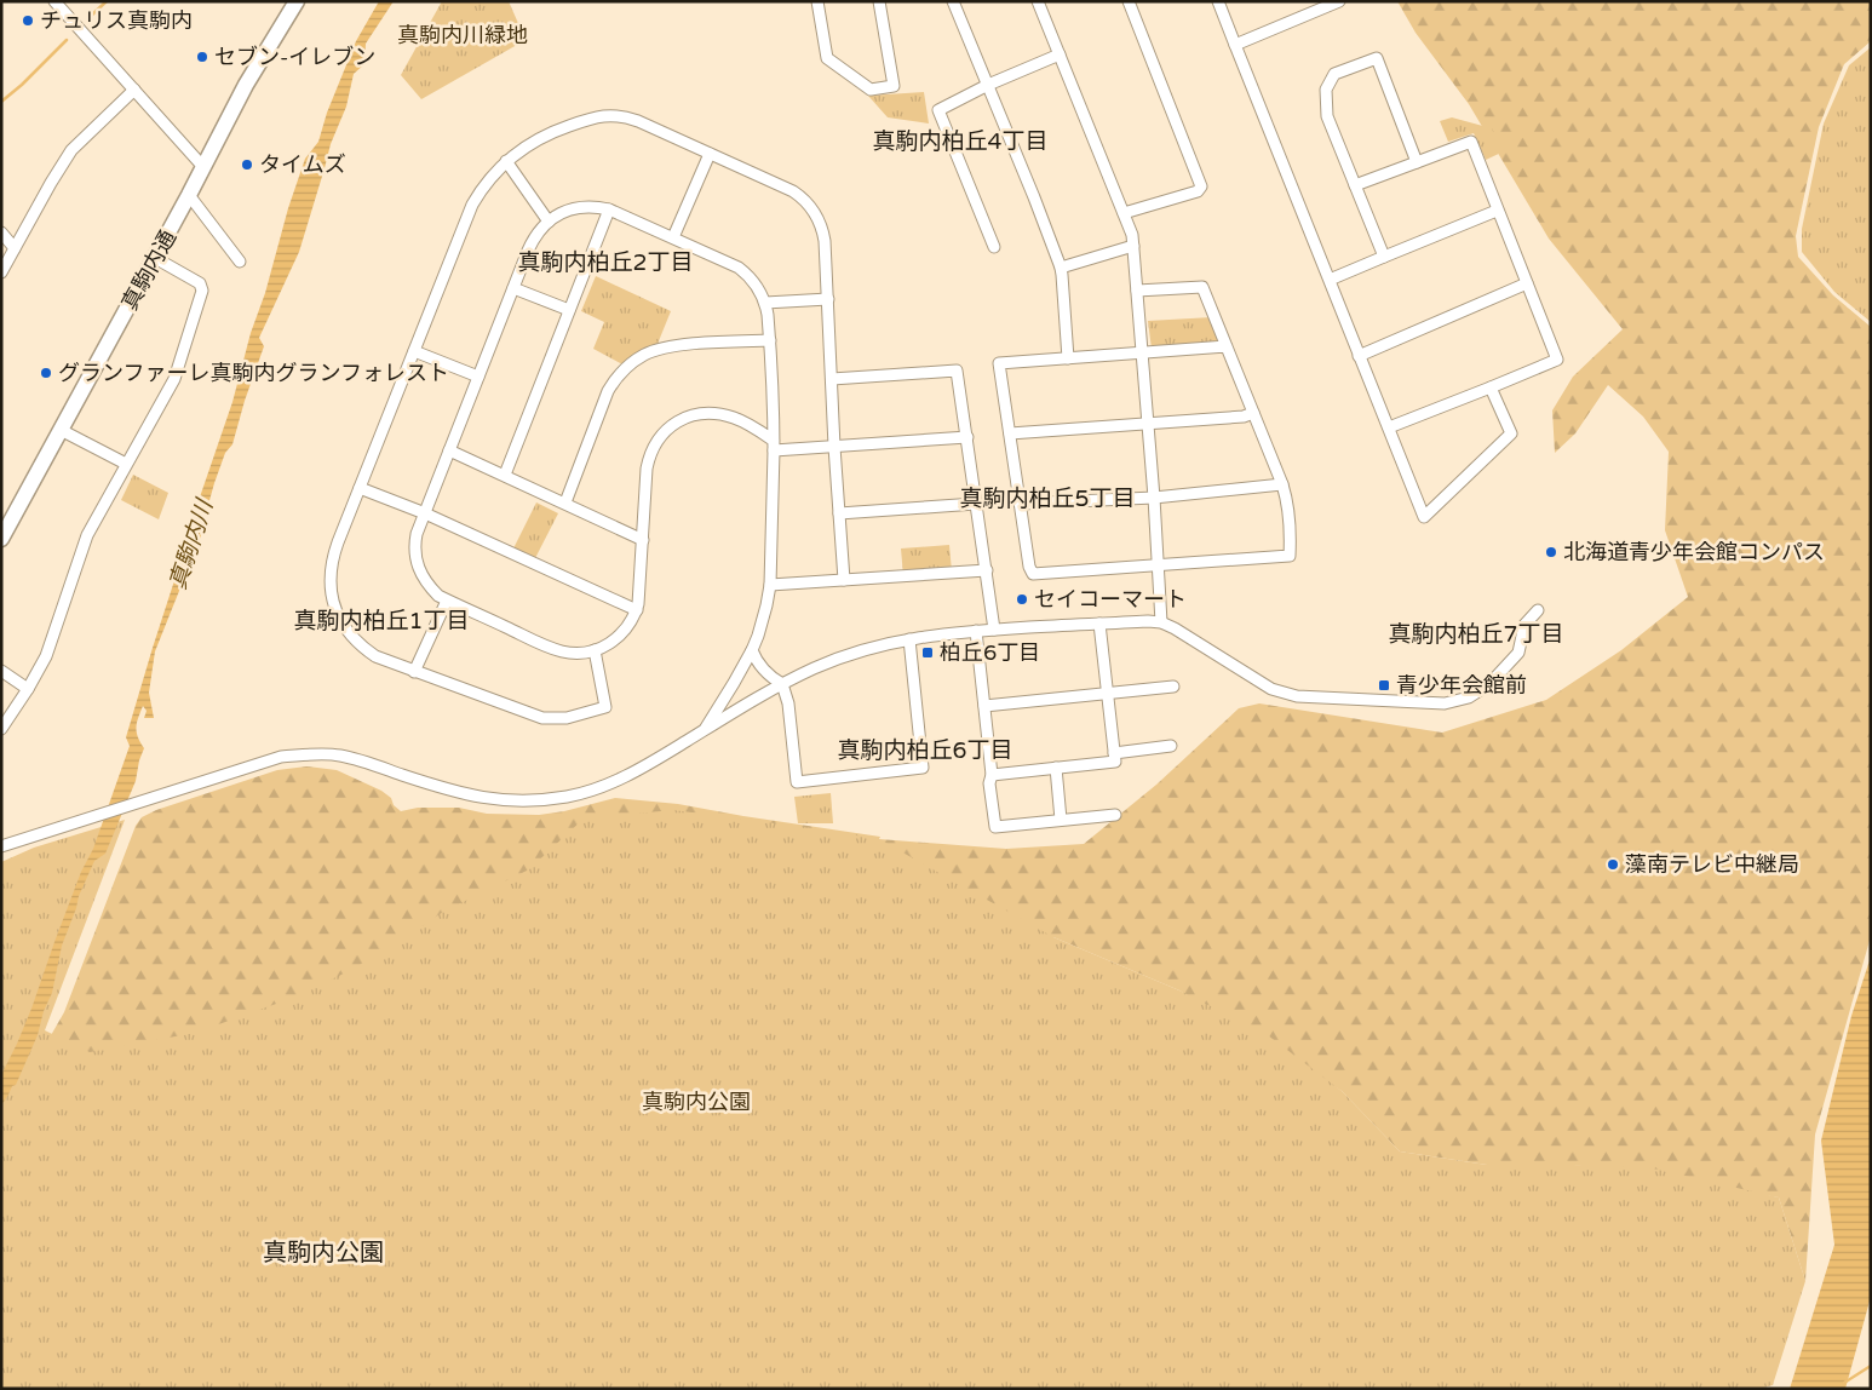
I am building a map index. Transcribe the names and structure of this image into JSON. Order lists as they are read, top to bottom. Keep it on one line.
{"streets":{"highway":["真駒内通"]},"districts":["真駒内柏丘4丁目","真駒内柏丘2丁目","真駒内柏丘5丁目","真駒内柏丘1丁目","真駒内柏丘7丁目","真駒内柏丘6丁目","真駒内公園"],"water":["真駒内川"],"parks":["真駒内川緑地","真駒内公園"],"places":{"other":["チュリス真駒内","セブン-イレブン","タイムズ","グランファーレ真駒内グランフォレスト","北海道青少年会館コンパス","セイコーマート","藻南テレビ中継局"],"transit":["柏丘6丁目","青少年会館前"]}}
